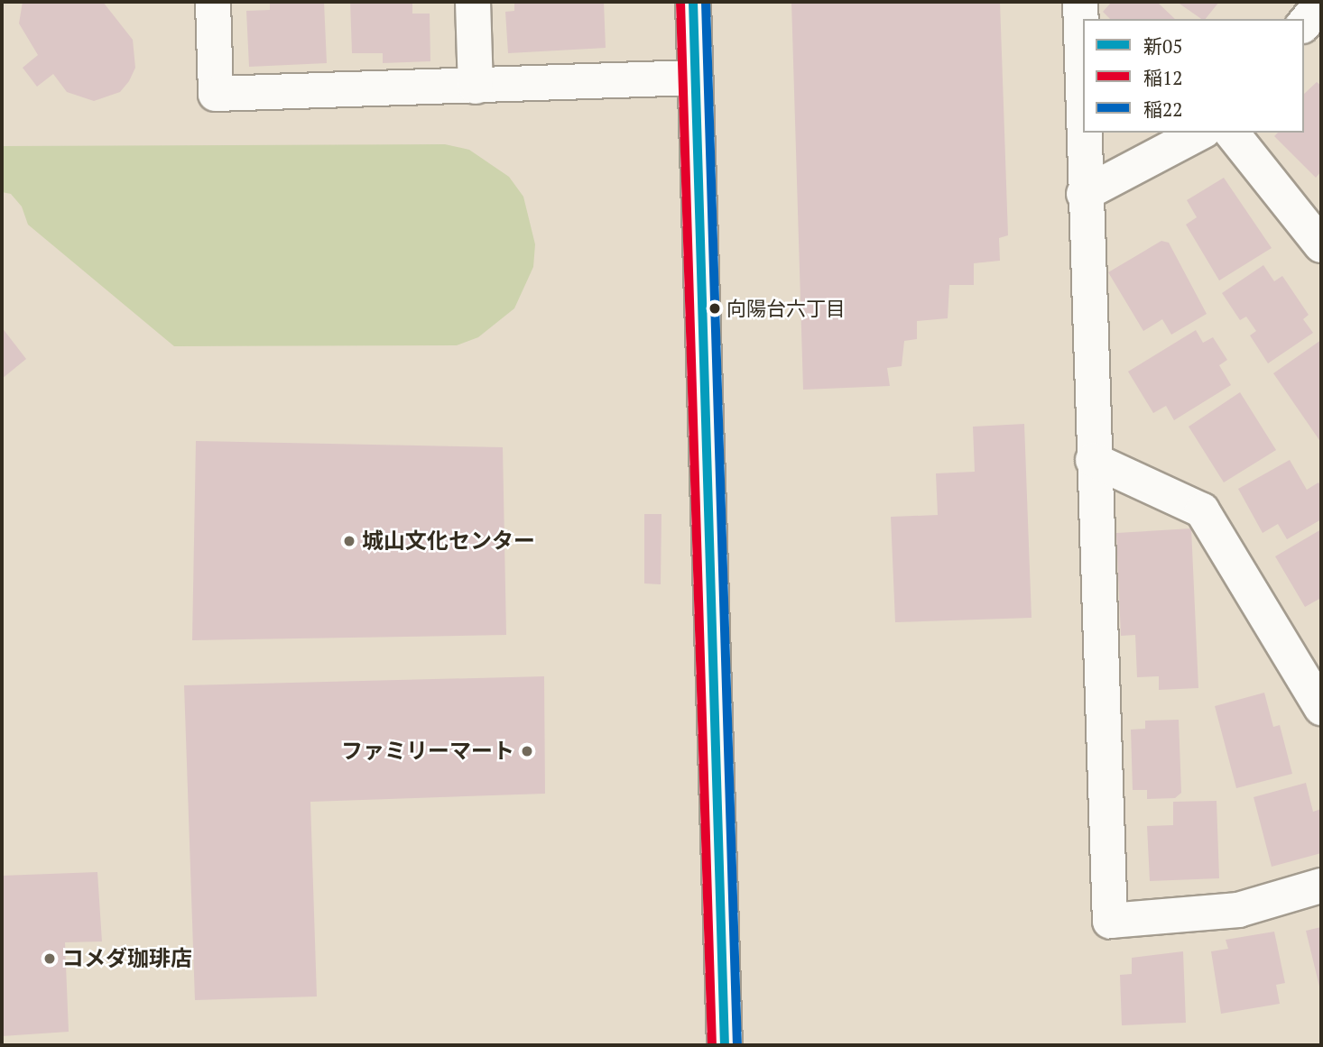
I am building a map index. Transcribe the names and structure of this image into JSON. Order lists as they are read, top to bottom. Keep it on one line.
{"places":["向陽台六丁目","城山文化センター","ファミリーマート","コメダ珈琲店"],"lines":["transit line 新05","transit line 稲12","transit line 稲22"],"legend":["新05","稲12","稲22"]}
